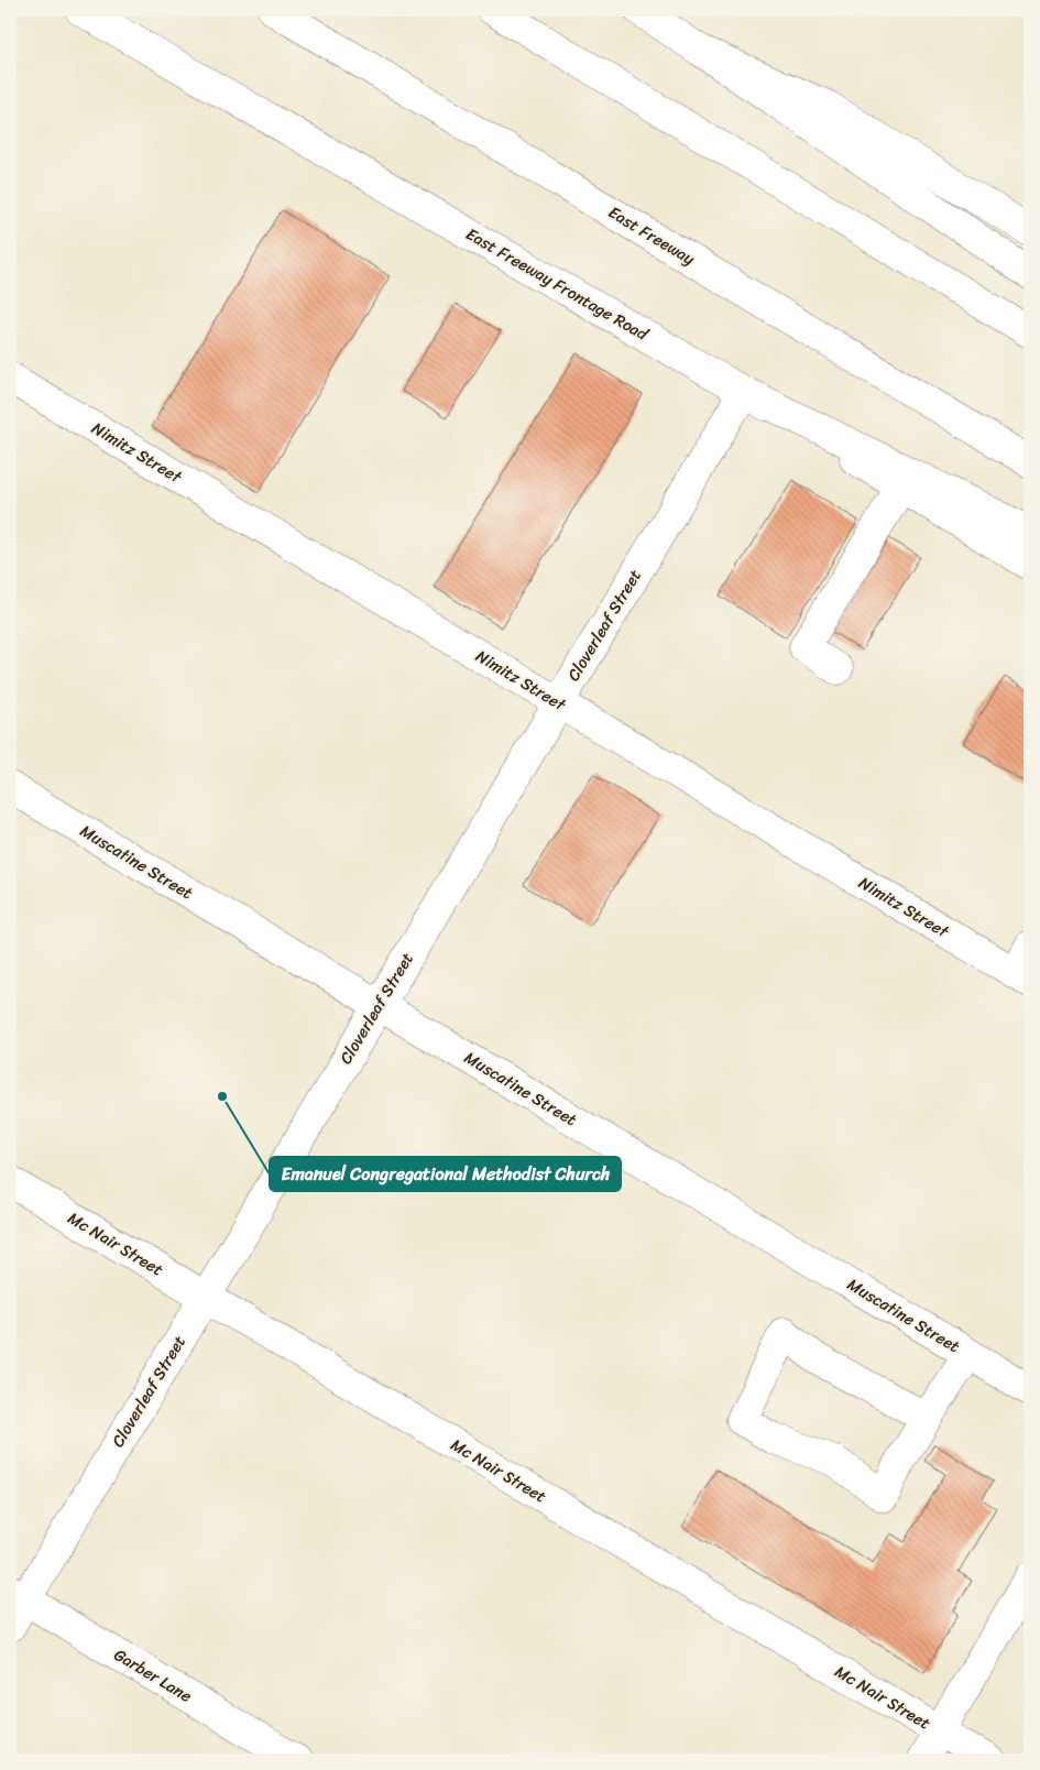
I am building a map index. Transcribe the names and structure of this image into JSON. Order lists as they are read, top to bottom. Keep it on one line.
{"streets":{"main road":["East Freeway","East Freeway Frontage Road","Nimitz Street","Cloverleaf Street","Muscatine Street","Mc Nair Street","Garber Lane"]},"crossings":[["East Freeway Frontage Road","Cloverleaf Street"],["Nimitz Street","Cloverleaf Street"],["Cloverleaf Street","Muscatine Street"],["Cloverleaf Street","Mc Nair Street"],["Cloverleaf Street","Garber Lane"]],"places":["Emanuel Congregational Methodist Church"]}
